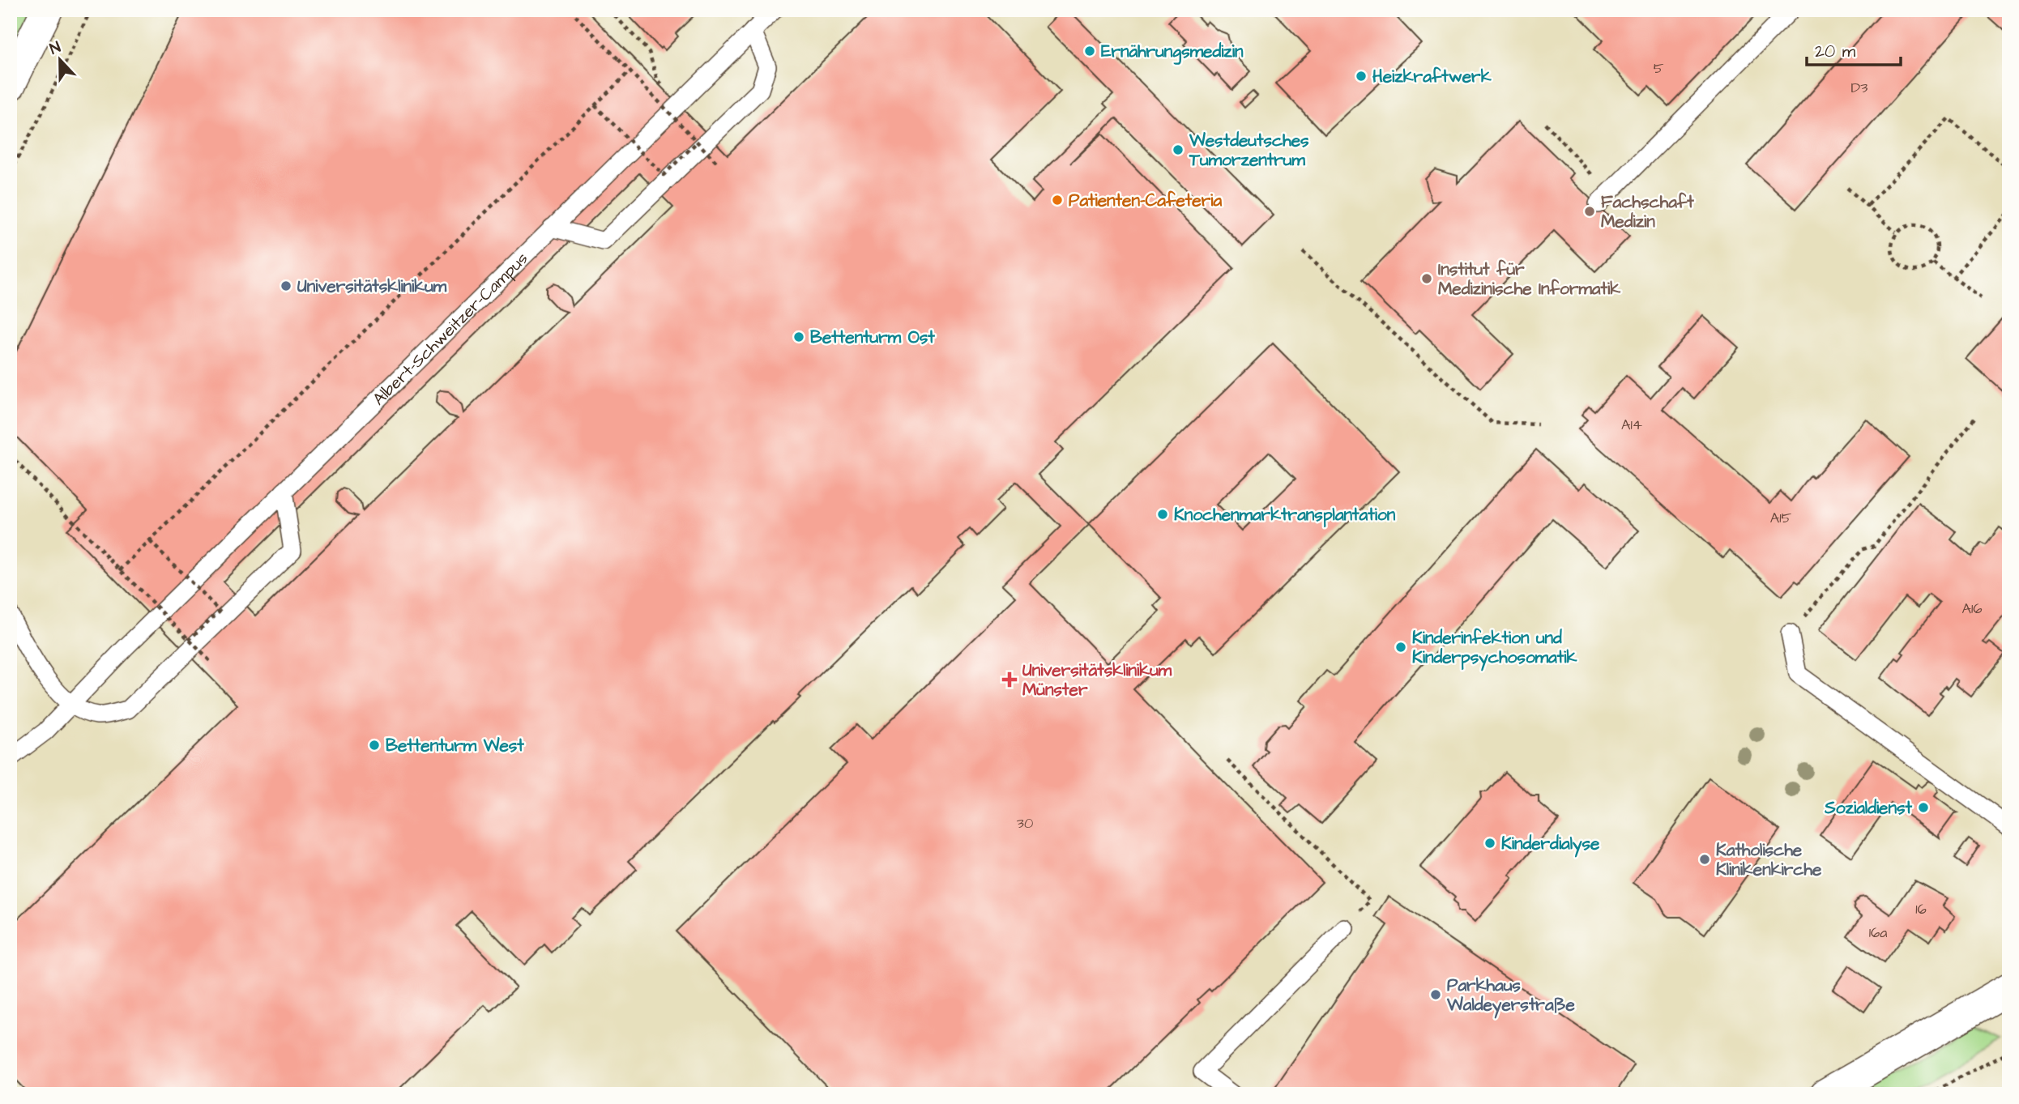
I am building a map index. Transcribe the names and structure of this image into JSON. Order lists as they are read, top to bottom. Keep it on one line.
{"streets":{"lane":["Albert-Schweitzer-Campus"]},"places":{"other":["Ernährungsmedizin","Heizkraftwerk","Westdeutsches Tumorzentrum","Patienten-Cafeteria","Fachschaft Medizin","Institut für Medizinische Informatik","Universitätsklinikum","Bettenturm Ost","Knochenmarktransplantation","Kinderinfektion und Kinderpsychosomatik","Bettenturm West","Sozialdienst","Kinderdialyse","Katholische Klinikenkirche","Parkhaus Waldeyerstraße"],"health":["Universitätsklinikum Münster"]},"house_numbers":["5","D3","A14","A15","A16","30","16","16a"],"scale_bar":"20 m","north":"top"}
